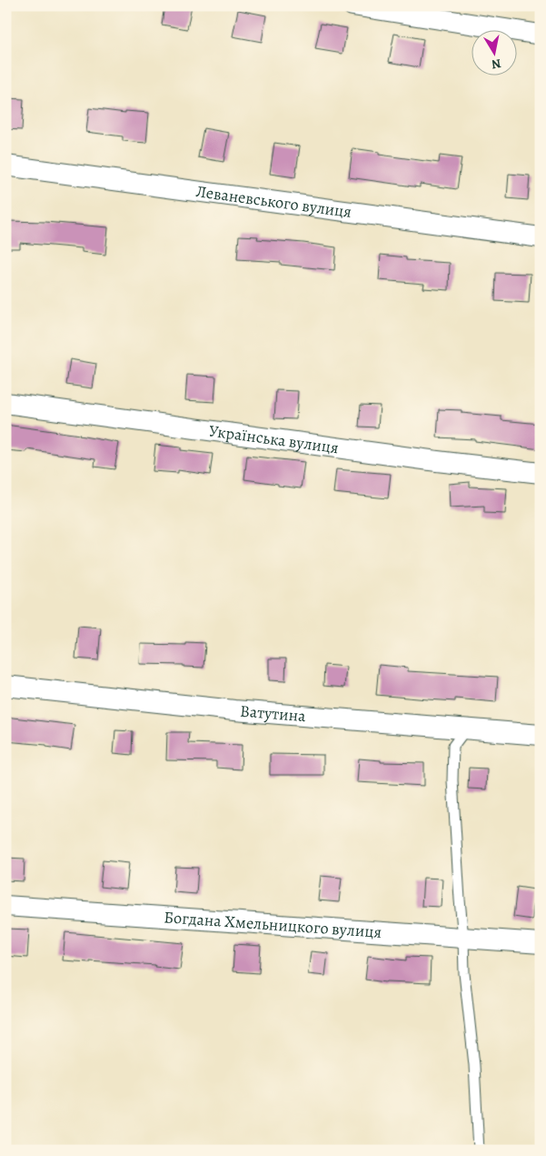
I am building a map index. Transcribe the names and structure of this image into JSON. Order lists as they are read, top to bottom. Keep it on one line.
{"streets":{"street":["Леваневського вулиця","Українська вулиця","Ватутина","Богдана Хмельницкого вулиця"]},"north":"bottom"}
